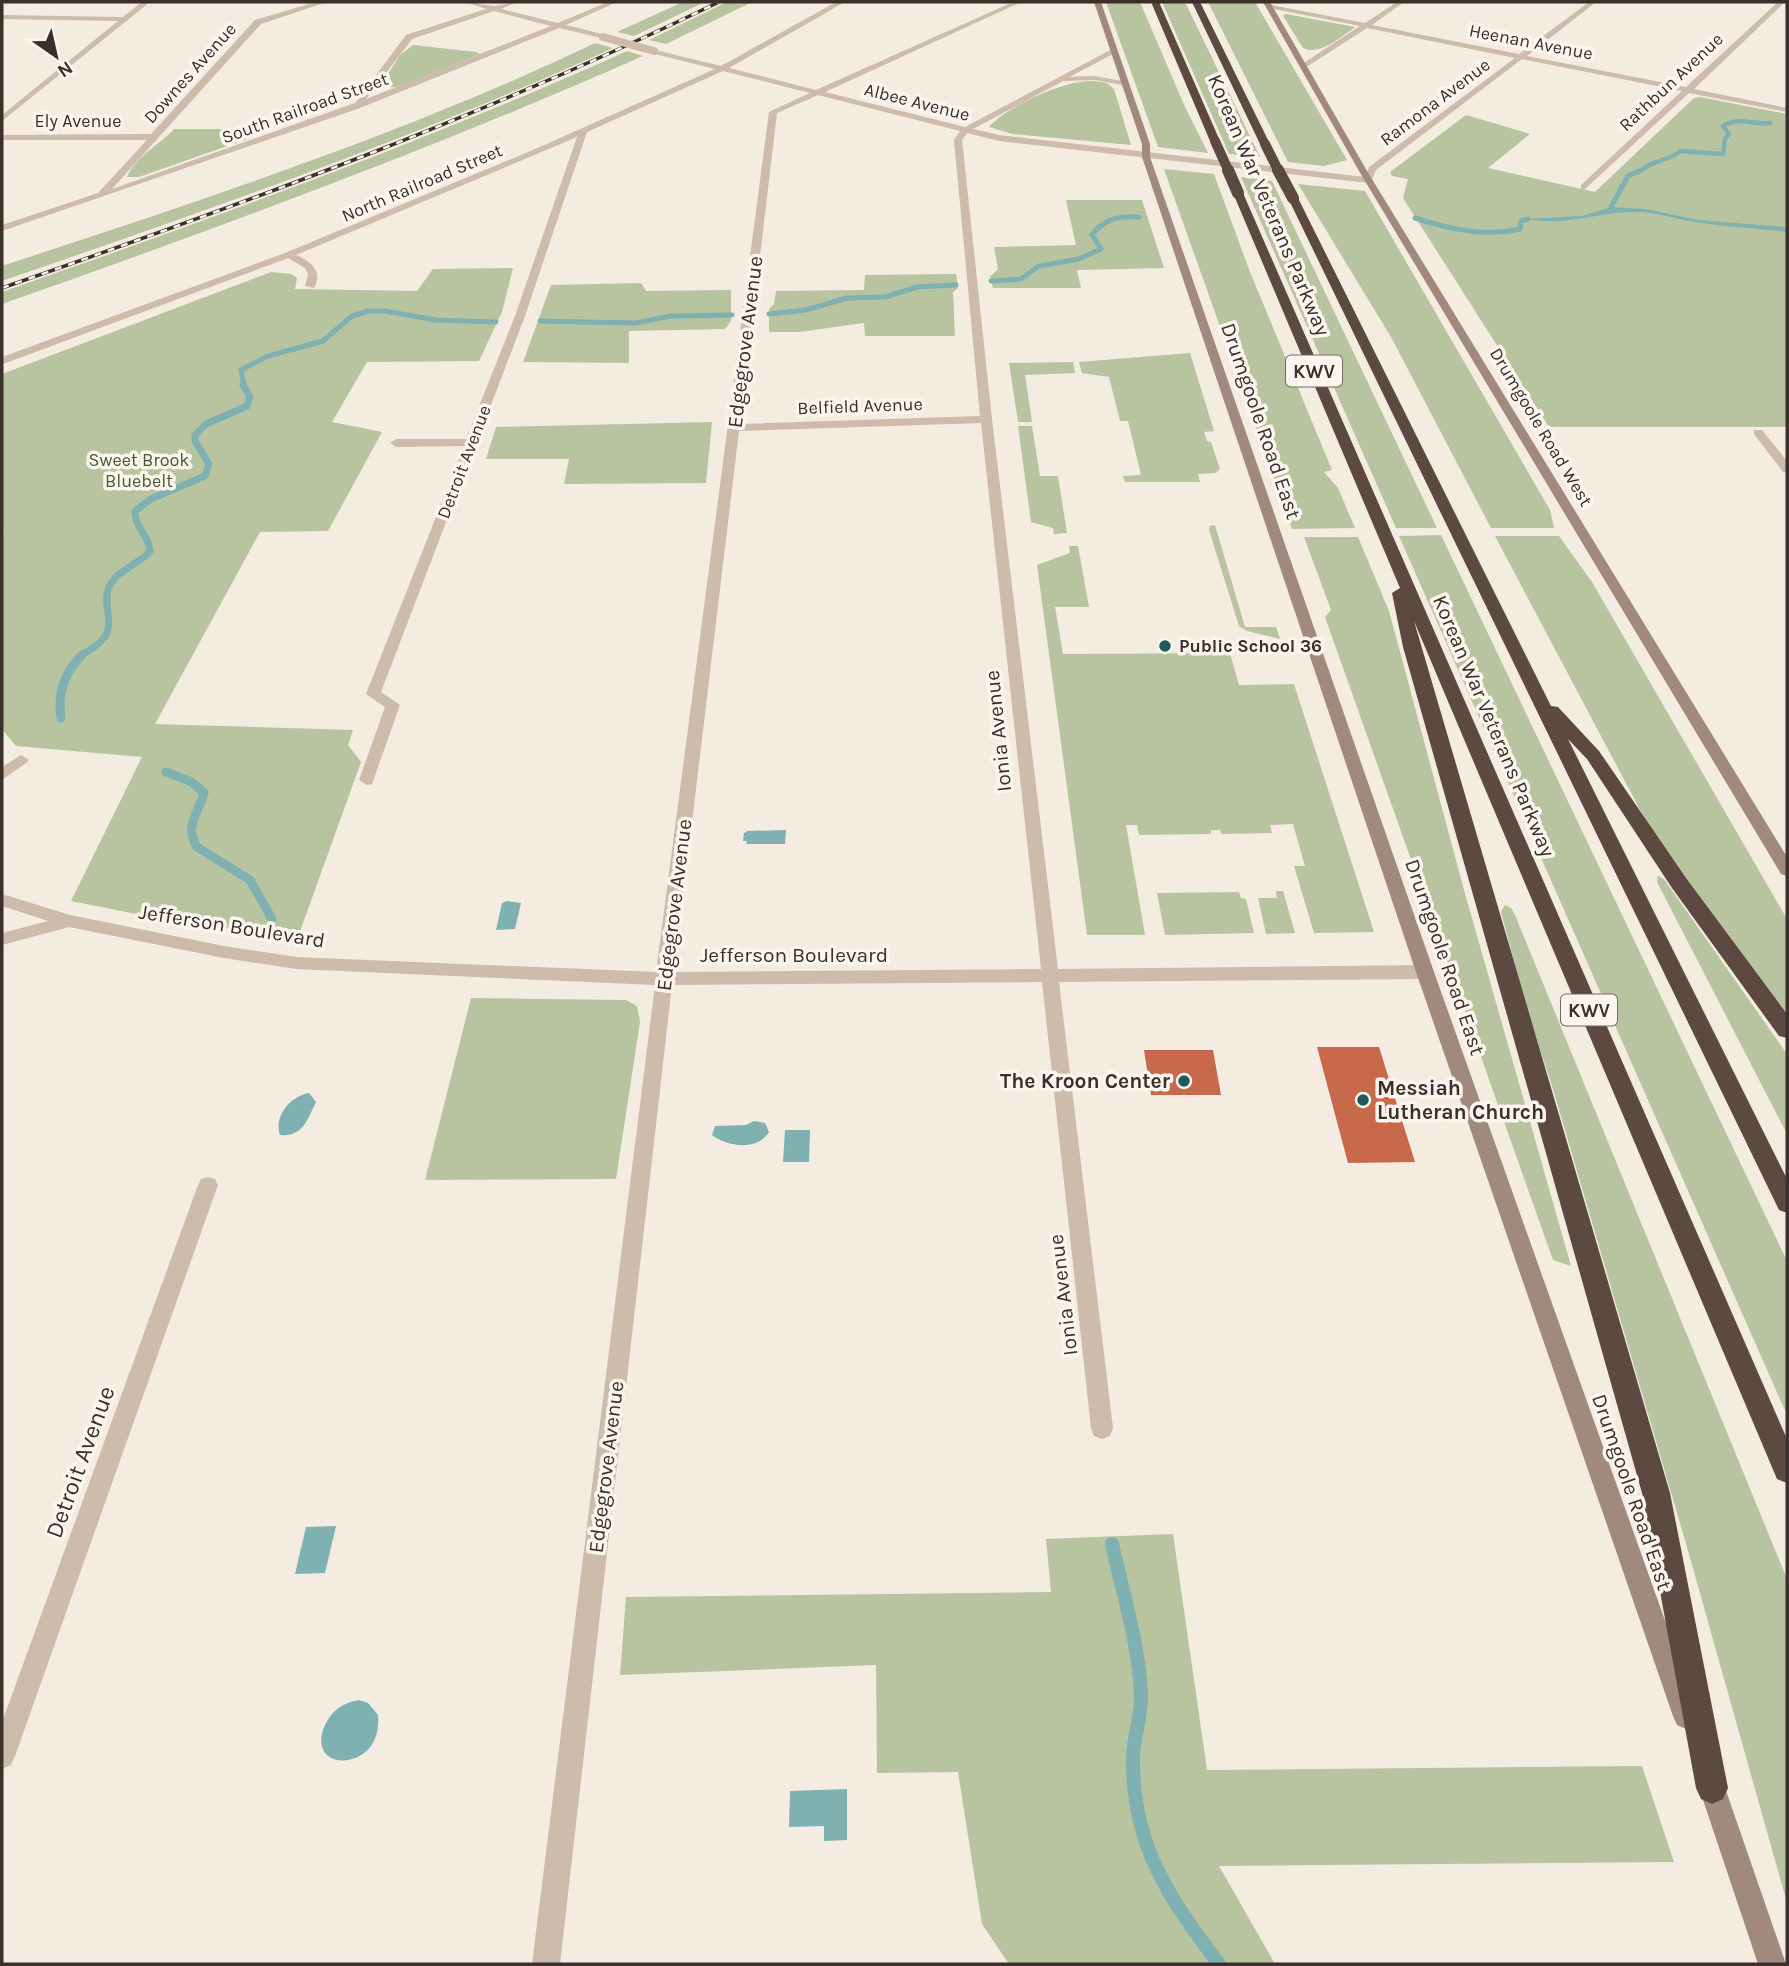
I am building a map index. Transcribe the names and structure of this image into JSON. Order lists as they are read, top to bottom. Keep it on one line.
{"streets":{"highway":["Korean War Veterans Parkway","KWV"],"main road":["Drumgoole Road East","Drumgoole Road West"],"street":["Heenan Avenue","Downes Avenue","Rathbun Avenue","Albee Avenue","Ramona Avenue","South Railroad Street","Ely Avenue","North Railroad Street","Edgegrove Avenue","Belfield Avenue","Detroit Avenue","Ionia Avenue","Jefferson Boulevard"]},"crossings":[["Heenan Avenue","Rathbun Avenue"],["Heenan Avenue","Ramona Avenue"],["Heenan Avenue","Drumgoole Road West"],["Downes Avenue","South Railroad Street"],["Downes Avenue","Ely Avenue"],["Albee Avenue","Ramona Avenue"],["Albee Avenue","South Railroad Street"],["Albee Avenue","North Railroad Street"],["Albee Avenue","Edgegrove Avenue"],["Albee Avenue","Drumgoole Road East"],["Albee Avenue","Drumgoole Road West"],["Albee Avenue","Ionia Avenue"],["Ramona Avenue","Drumgoole Road West"],["North Railroad Street","Detroit Avenue"],["Edgegrove Avenue","Belfield Avenue"],["Edgegrove Avenue","Jefferson Boulevard"],["Belfield Avenue","Ionia Avenue"],["Drumgoole Road East","Jefferson Boulevard"],["Ionia Avenue","Jefferson Boulevard"]],"parks":["Sweet Brook Bluebelt"],"places":["Public School 36","The Kroon Center","Messiah Lutheran Church"],"north":"bottom right"}
